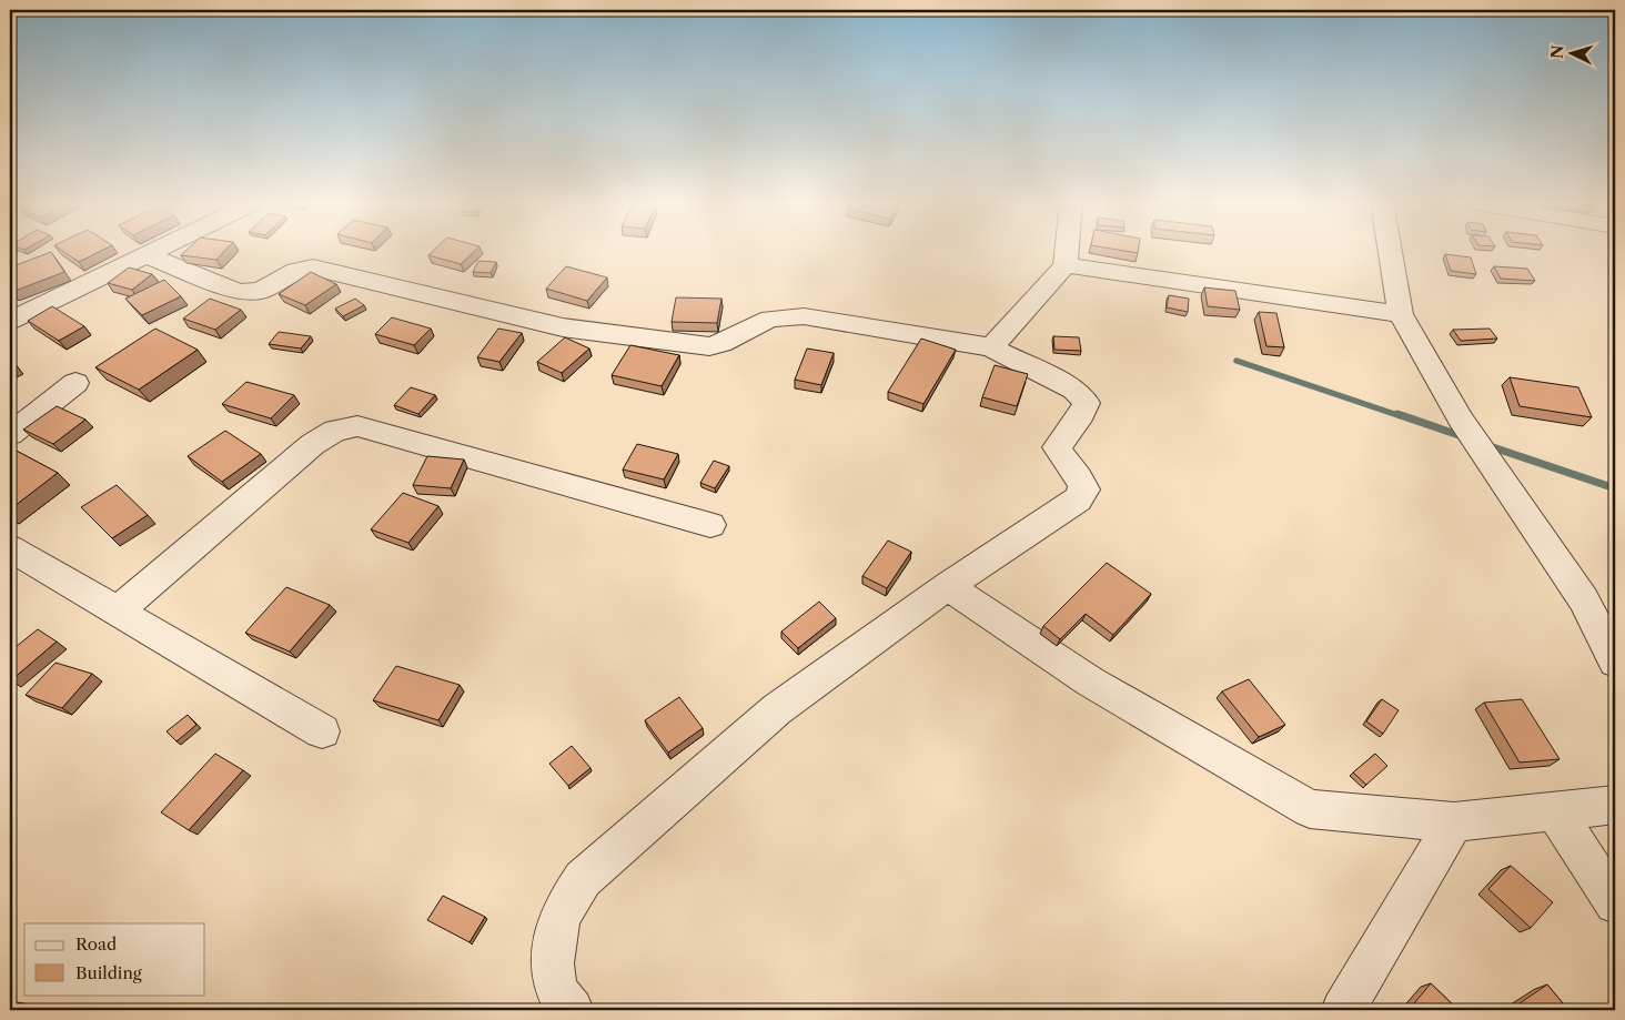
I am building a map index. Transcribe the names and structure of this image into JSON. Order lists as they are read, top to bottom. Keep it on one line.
{"legend":["Road","Building"],"north":"left"}
